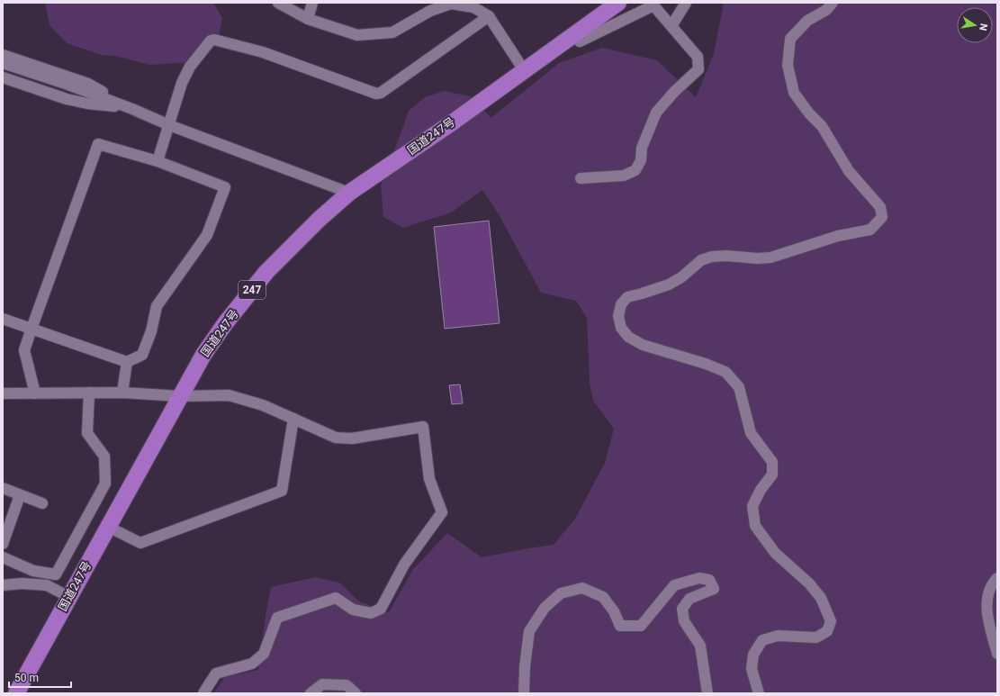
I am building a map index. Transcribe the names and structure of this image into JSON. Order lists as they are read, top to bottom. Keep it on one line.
{"streets":{"highway":["国道247号","247"]},"scale_bar":"50 m","north":"right"}
